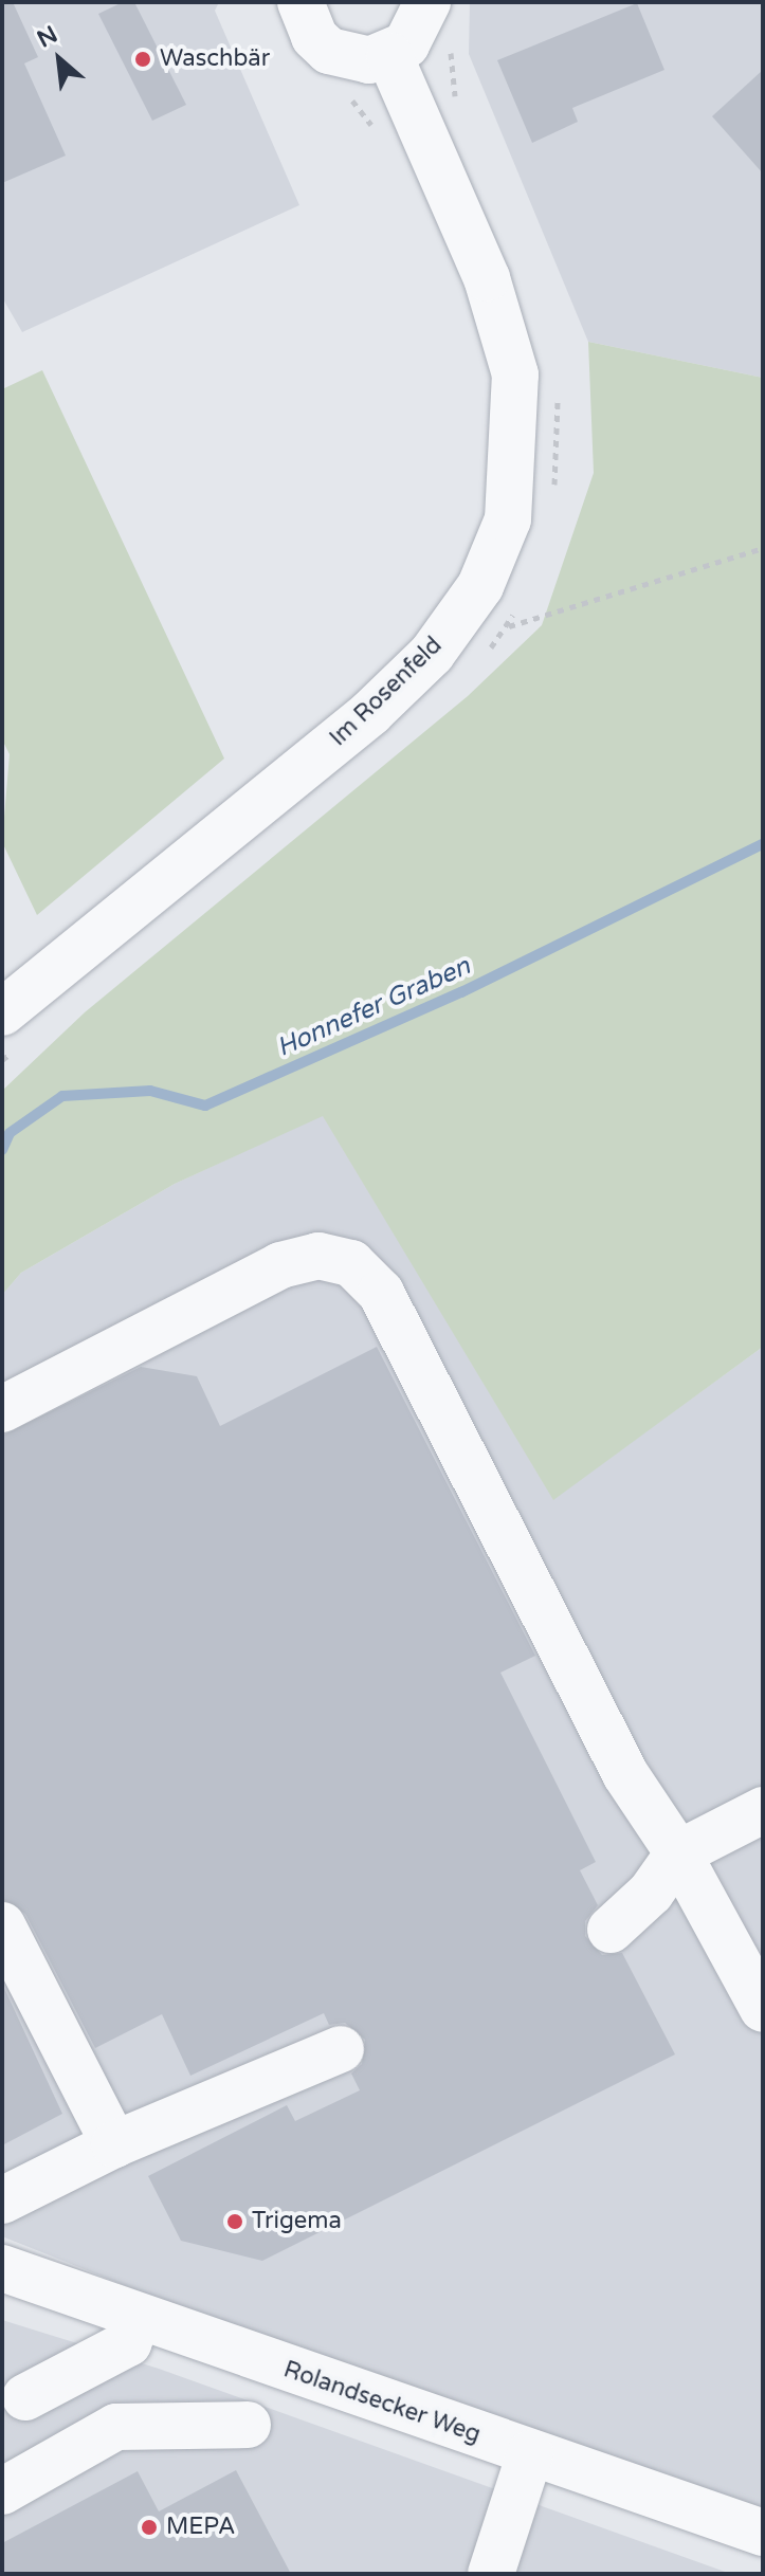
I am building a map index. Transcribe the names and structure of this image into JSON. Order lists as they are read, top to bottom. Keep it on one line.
{"streets":{"street":["Im Rosenfeld","Rolandsecker Weg"]},"water":["Honnefer Graben"],"places":["Waschbär","Trigema","MEPA"],"north":"top left"}
